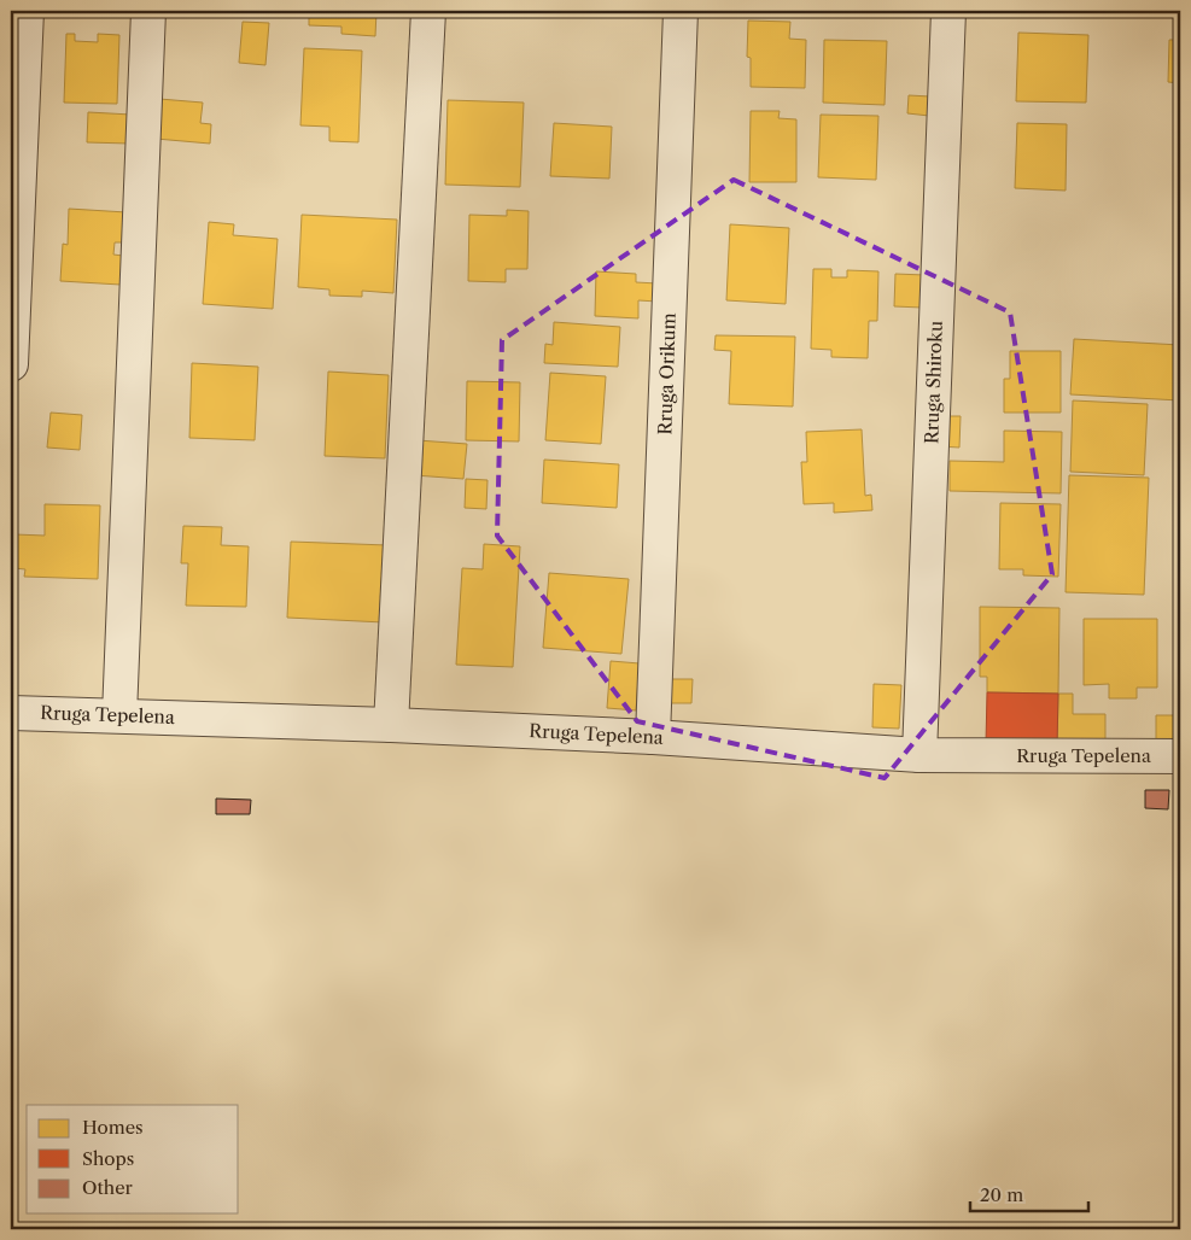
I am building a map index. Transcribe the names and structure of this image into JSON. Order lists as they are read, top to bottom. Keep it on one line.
{"streets":{"street":["Rruga Orikum","Rruga Shiroku","Rruga Tepelena"]},"crossings":[["Rruga Orikum","Rruga Tepelena"],["Rruga Shiroku","Rruga Tepelena"]],"legend":["Homes","Shops","Other"],"scale_bar":"20 m"}
